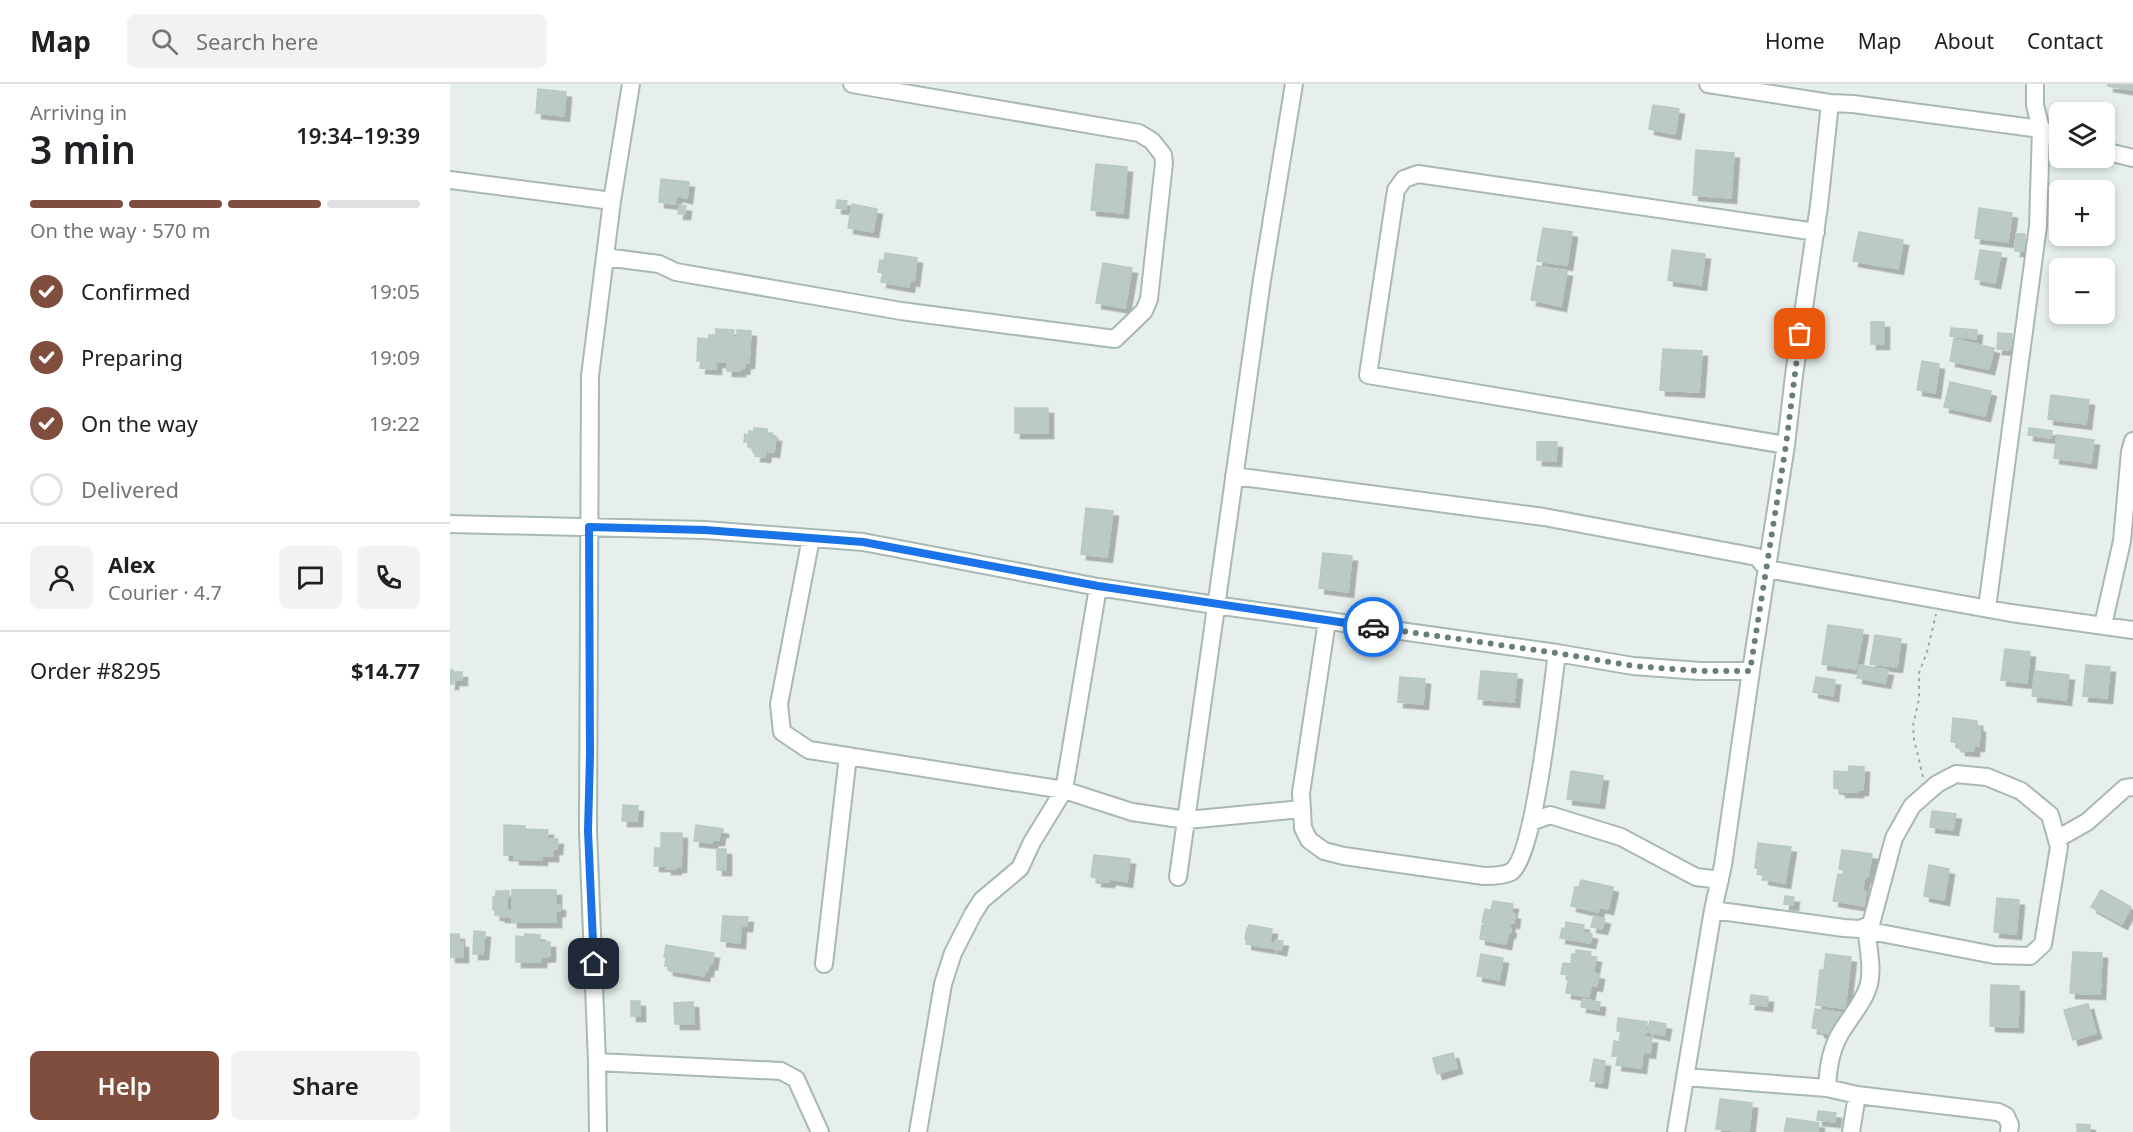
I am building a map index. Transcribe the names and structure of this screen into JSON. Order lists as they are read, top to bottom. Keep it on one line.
{"page":{"header":"Map","search":"Search here","nav":["Home","Map","About","Contact"],"heading":["3 min","Arriving in","19:34–19:39"],"panel":["Alex","Courier · 4.7","Order #8295","$14.77"],"map_buttons":["+","−"],"bar":"On the way · 570 m","list":[["Confirmed","19:05"],["Preparing","19:09"],["On the way","19:22"],"Delivered"],"buttons":["Help","Share"]}}
